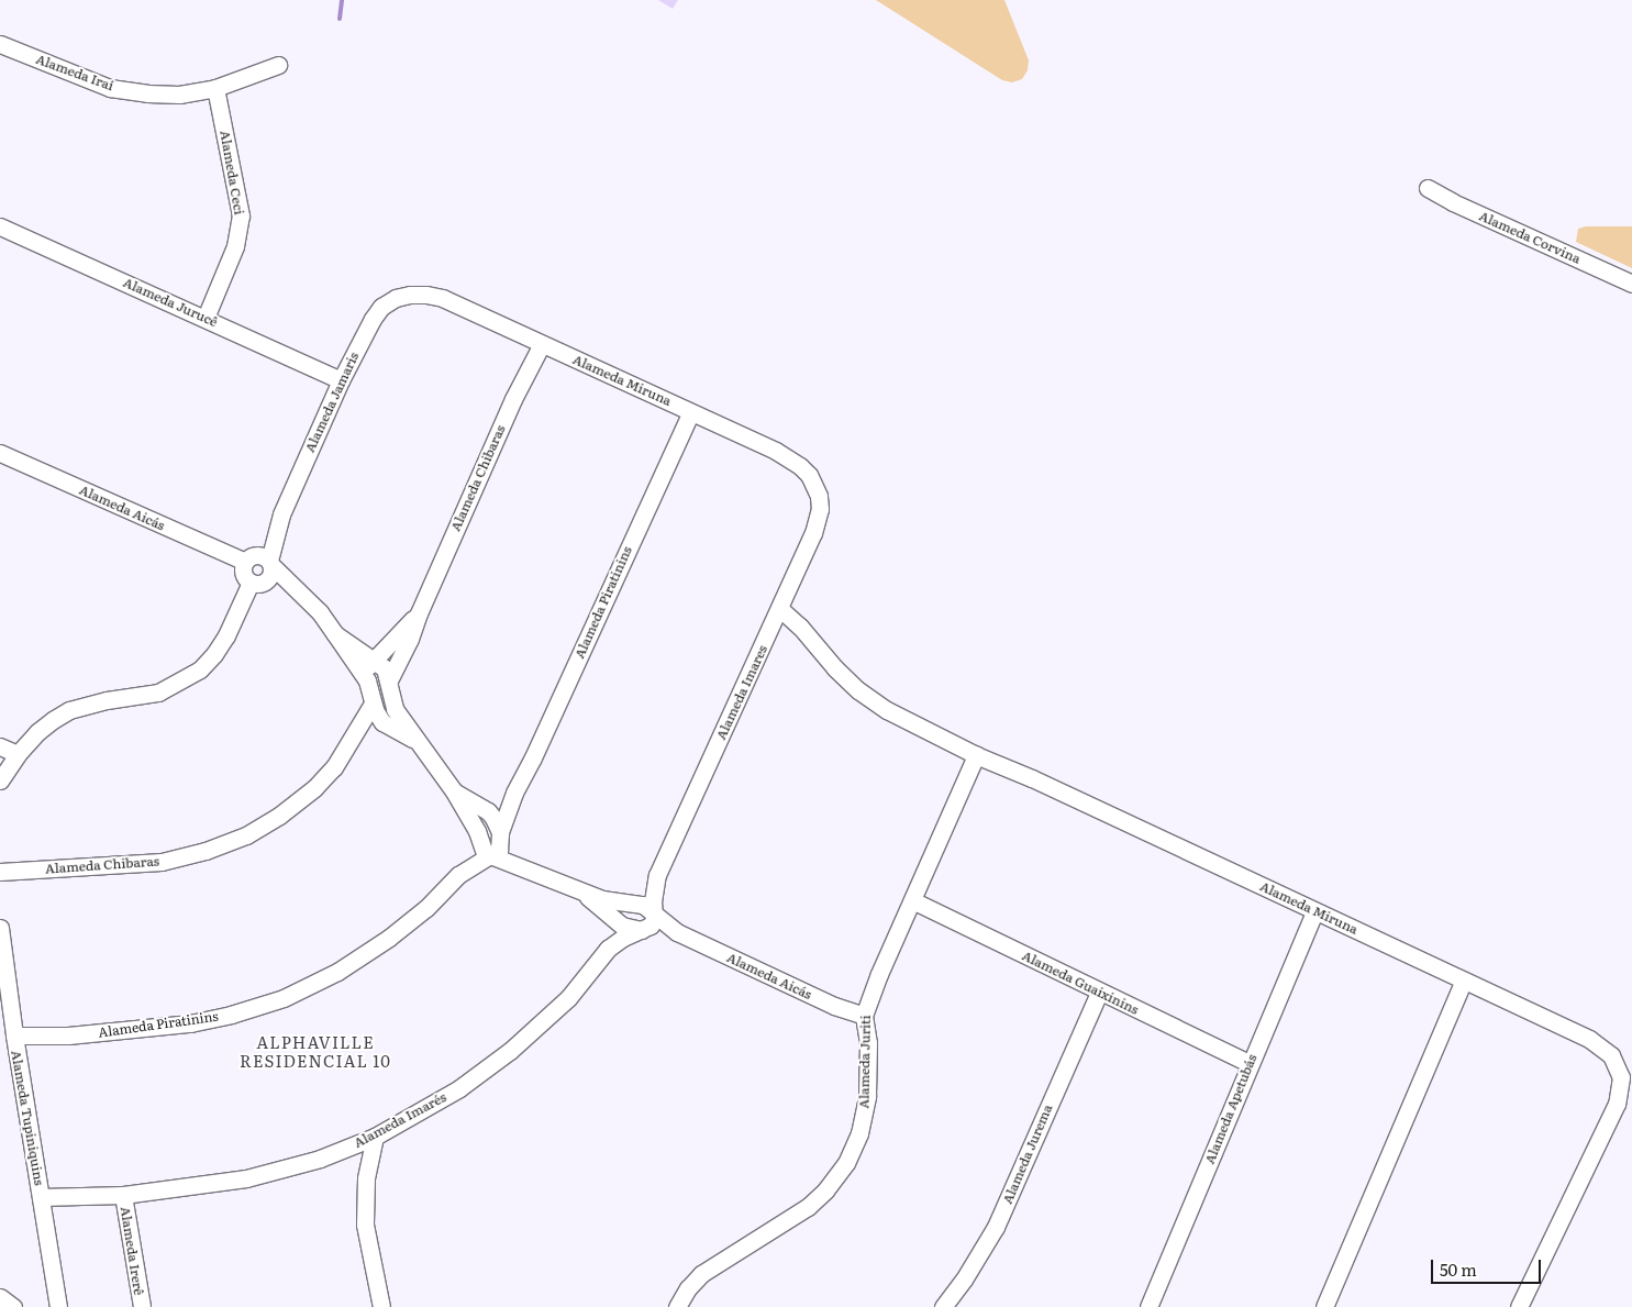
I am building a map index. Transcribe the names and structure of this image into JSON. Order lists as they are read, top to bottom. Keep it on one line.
{"streets":{"street":["Alameda Iraí","Alameda Ceci","Alameda Corvina","Alameda Jurucê","Alameda Miruna","Alameda Jamaris","Alameda Chibaras","Alameda Aicás","Alameda Piratinins","Alameda Imares","Alameda Guaixinins","Alameda Juriti","Alameda Apetubás","Alameda Tupiniquins","Alameda Imarés","Alameda Jurema","Alameda Irerê"]},"crossings":[["Alameda Iraí","Alameda Ceci"],["Alameda Ceci","Alameda Jurucê"],["Alameda Jurucê","Alameda Jamaris"],["Alameda Miruna","Alameda Jamaris"],["Alameda Miruna","Alameda Chibaras"],["Alameda Miruna","Alameda Piratinins"],["Alameda Miruna","Alameda Imares"],["Alameda Miruna","Alameda Juriti"],["Alameda Miruna","Alameda Apetubás"],["Alameda Jamaris","Alameda Aicás"],["Alameda Chibaras","Alameda Aicás"],["Alameda Aicás","Alameda Piratinins"],["Alameda Aicás","Alameda Juriti"],["Alameda Piratinins","Alameda Tupiniquins"],["Alameda Guaixinins","Alameda Juriti"],["Alameda Guaixinins","Alameda Apetubás"],["Alameda Guaixinins","Alameda Jurema"],["Alameda Tupiniquins","Alameda Imarés"],["Alameda Imarés","Alameda Irerê"]],"districts":["ALPHAVILLE RESIDENCIAL 10"],"scale_bar":"50 m"}
